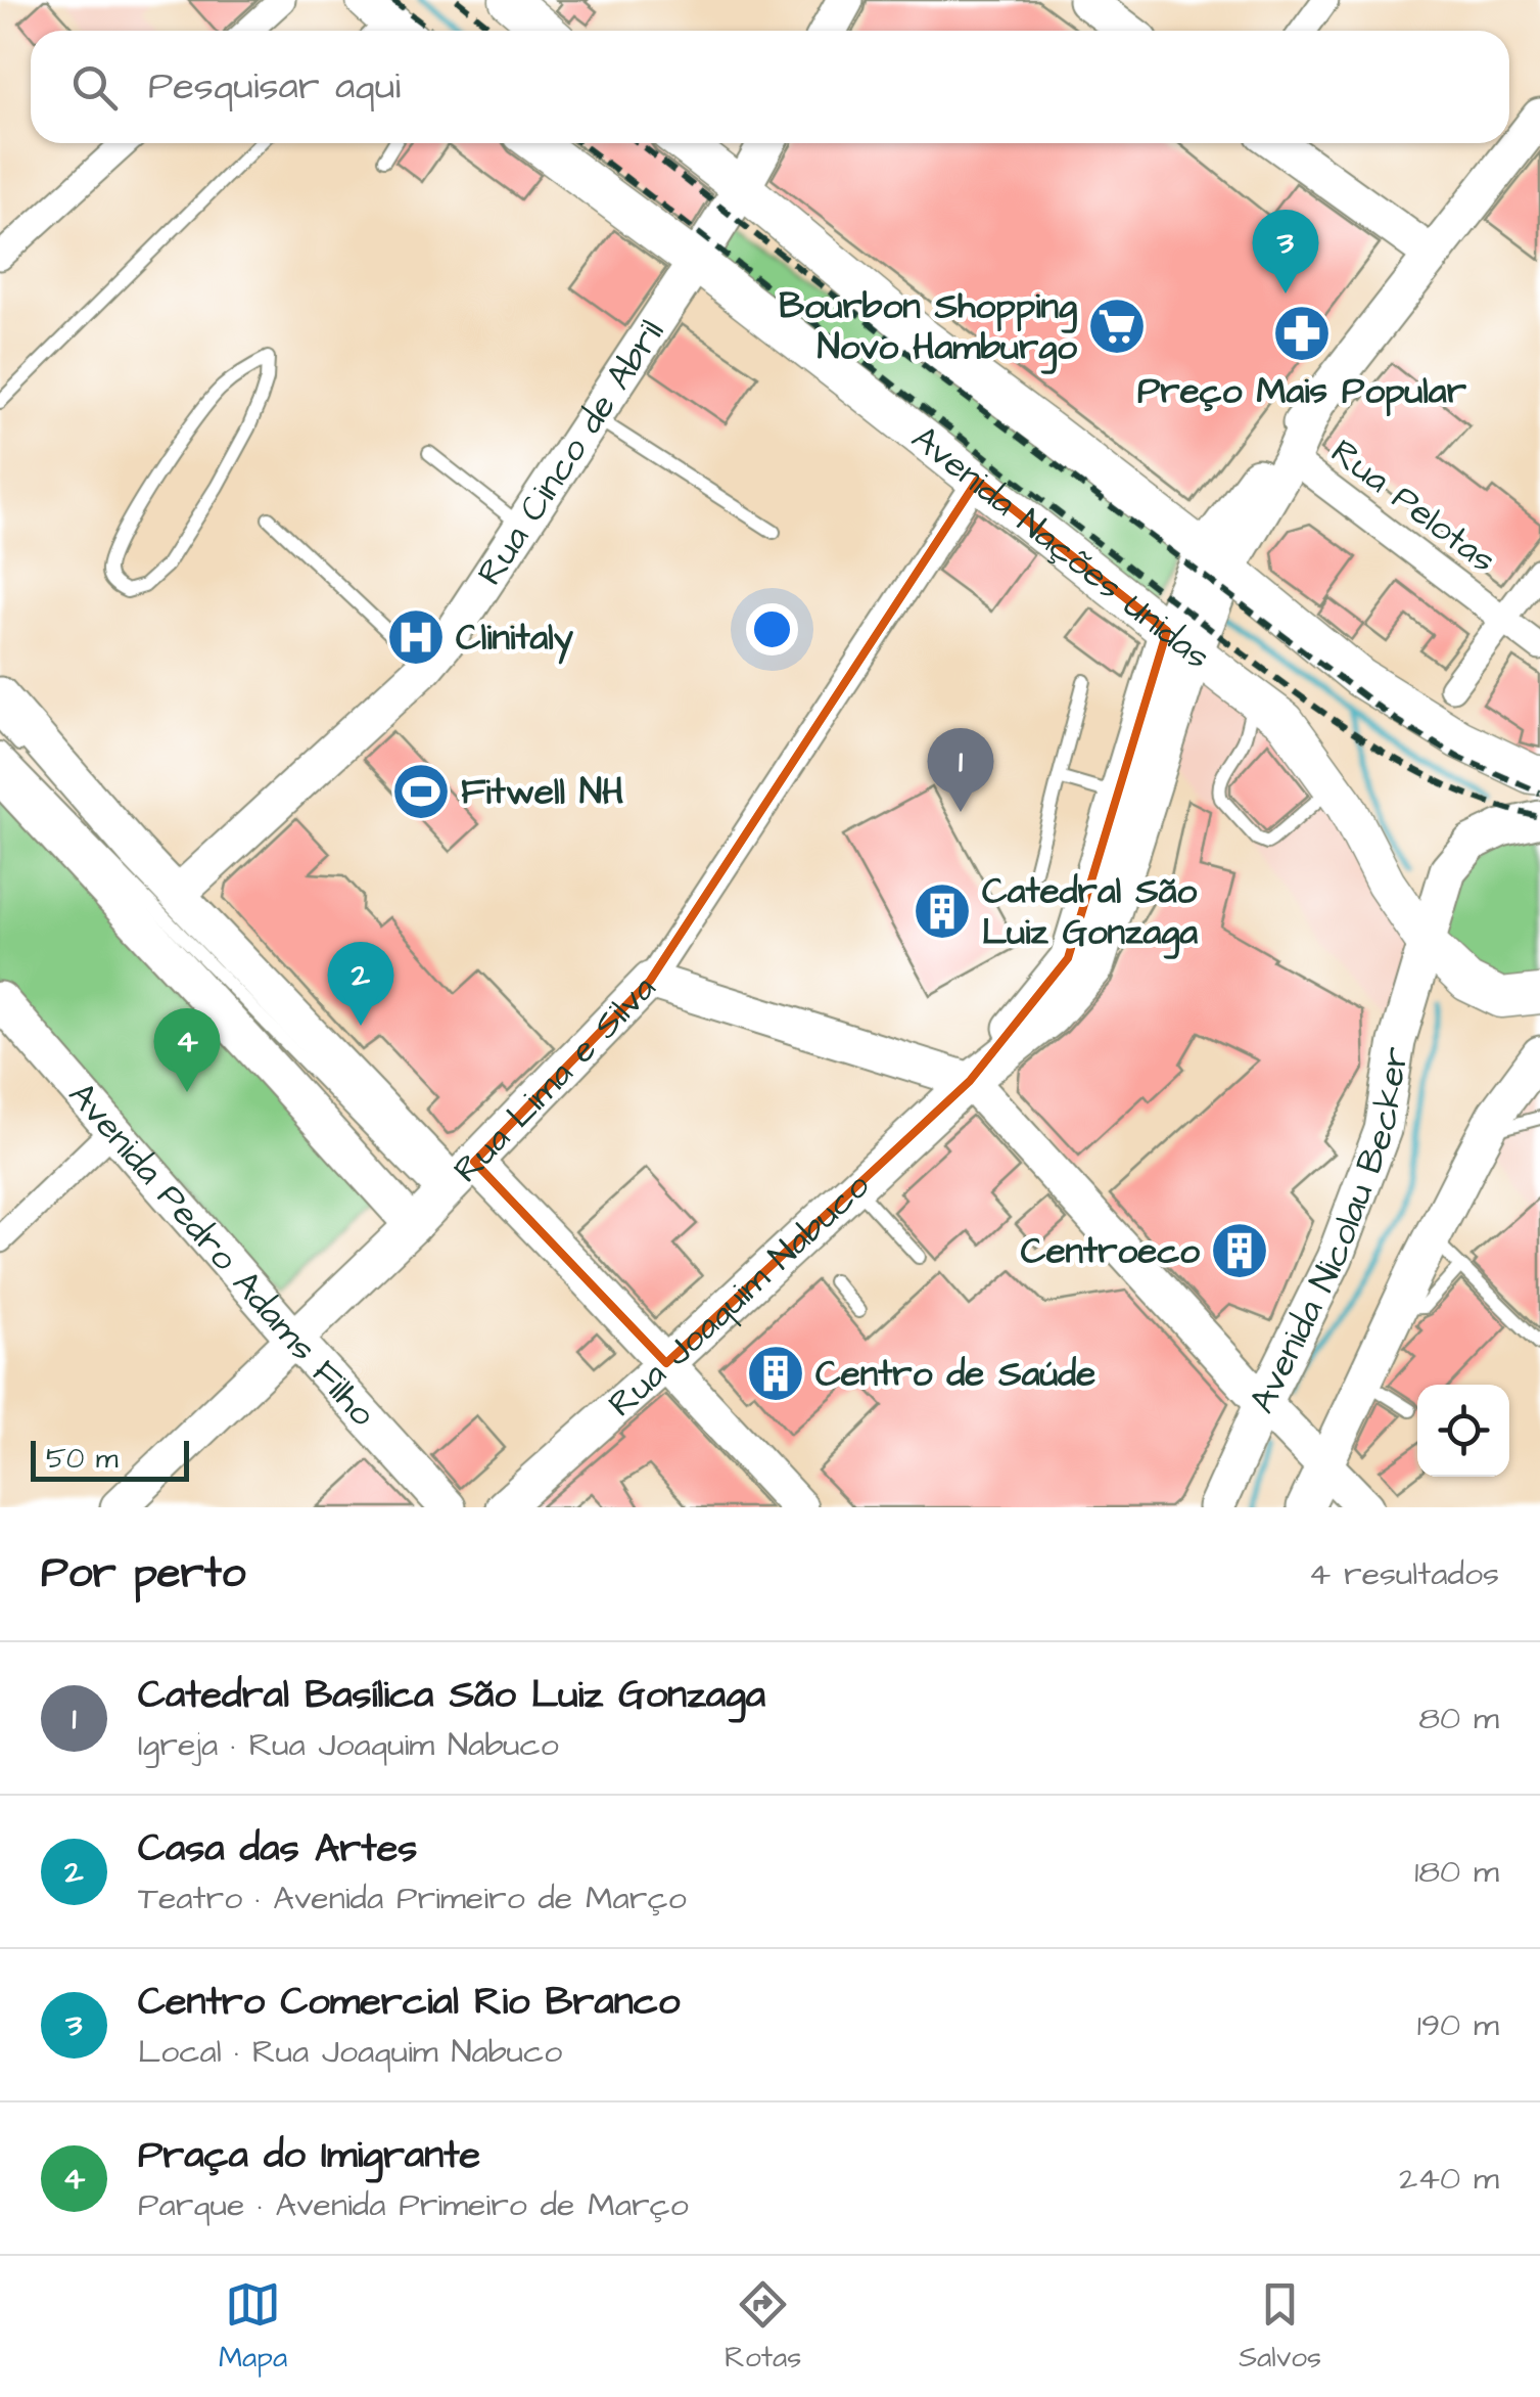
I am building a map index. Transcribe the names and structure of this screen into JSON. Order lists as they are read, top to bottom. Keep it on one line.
{"streets":{"main road":["Avenida Nações Unidas"],"street":["Rua Cinco de Abril","Rua Pelotas","Rua Lima e Silva","Avenida Nicolau Becker","Avenida Pedro Adams Filho","Rua Joaquim Nabuco"]},"crossings":[["Rua Cinco de Abril","Avenida Nações Unidas"],["Rua Pelotas","Rua Joaquim Nabuco"],["Avenida Nações Unidas","Rua Lima e Silva"],["Avenida Nações Unidas","Avenida Nicolau Becker"],["Avenida Nações Unidas","Rua Joaquim Nabuco"],["Rua Lima e Silva","Avenida Pedro Adams Filho"]],"places":{"supermarket":["Bourbon Shopping Novo Hamburgo"],"pharmacy":["Preço Mais Popular"],"hospital":["Clinitaly"],"sports":["Fitwell NH"],"building":["Catedral São Luiz Gonzaga","Centroeco","Centro de Saúde"]},"scale_bar":"50 m","page":{"search":"Pesquisar aqui","pins":["3","1","2","4"],"scale":"50 m","heading":["Por perto","4 resultados"],"list":[{"mark":"1","name":"Catedral Basílica São Luiz Gonzaga","note":"Igreja · Rua Joaquim Nabuco","value":"80 m"},{"mark":"2","name":"Casa das Artes","note":"Teatro · Avenida Primeiro de Março","value":"180 m"},{"mark":"3","name":"Centro Comercial Rio Branco","note":"Local · Rua Joaquim Nabuco","value":"190 m"},{"mark":"4","name":"Praça do Imigrante","note":"Parque · Avenida Primeiro de Março","value":"240 m"}],"nav":["Mapa","Rotas","Salvos"]}}
